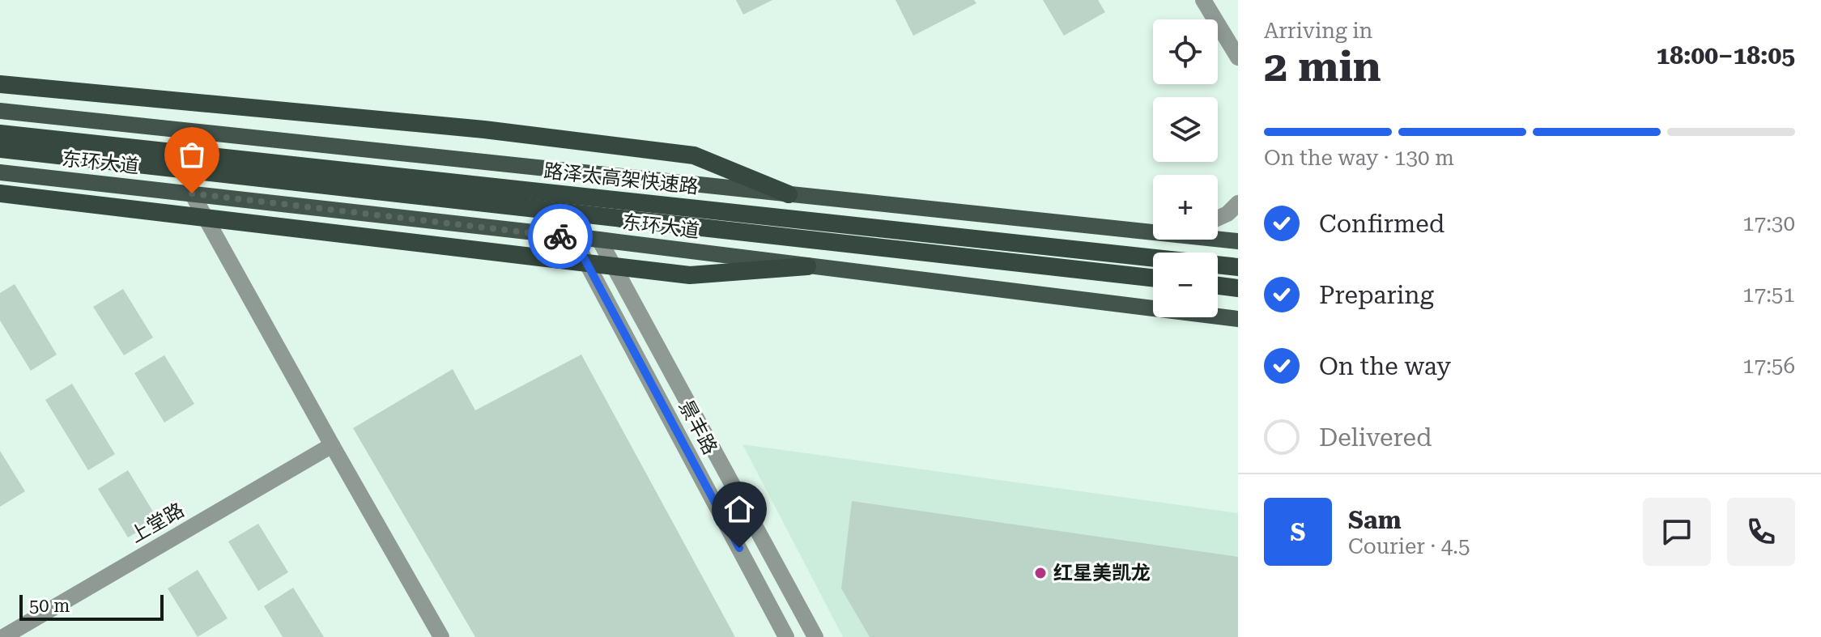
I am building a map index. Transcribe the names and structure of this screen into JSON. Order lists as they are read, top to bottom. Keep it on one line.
{"streets":{"highway":["路泽太高架快速路"],"main road":["东环大道"],"street":["景丰路","上堂路"]},"crossings":[["东环大道","景丰路"]],"places":["红星美凯龙"],"scale_bar":"50 m","page":{"heading":["2 min","Arriving in","18:00–18:05"],"panel":["Sam","Courier · 4.5"],"map_buttons":["+","−"],"bar":"On the way · 130 m","list":[["Confirmed","17:30"],["Preparing","17:51"],["On the way","17:56"],"Delivered"],"round":"S","scale":"50 m"}}
